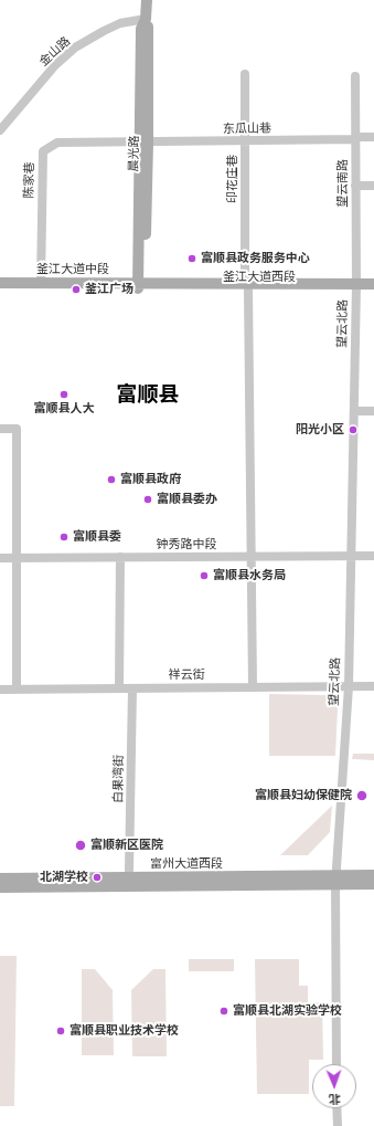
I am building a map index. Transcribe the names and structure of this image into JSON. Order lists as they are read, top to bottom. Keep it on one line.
{"streets":{"main road":["晨光路","釜江大道中段","釜江大道西段","富州大道西段"],"street":["金山路","东瓜山巷","印花庄巷","陈家巷","望云南路","望云北路","钟秀路中段","祥云街","白果湾街"]},"crossings":[["金山路","晨光路"],["东瓜山巷","晨光路"],["东瓜山巷","印花庄巷"],["东瓜山巷","陈家巷"],["东瓜山巷","望云南路"],["晨光路","陈家巷"],["晨光路","釜江大道中段"],["晨光路","釜江大道西段"],["印花庄巷","釜江大道西段"],["印花庄巷","钟秀路中段"],["印花庄巷","祥云街"],["陈家巷","釜江大道中段"],["望云南路","釜江大道西段"],["望云南路","望云北路"],["釜江大道中段","釜江大道西段"],["釜江大道西段","望云北路"],["望云北路","钟秀路中段"],["望云北路","祥云街"],["望云北路","富州大道西段"],["祥云街","白果湾街"]],"districts":["富顺县"],"places":["富顺县政务服务中心","釜江广场","富顺县人大","阳光小区","富顺县政府","富顺县委办","富顺县委","富顺县水务局","富顺县妇幼保健院","富顺新区医院","北湖学校","富顺县北湖实验学校","富顺县职业技术学校"],"north":"bottom"}
